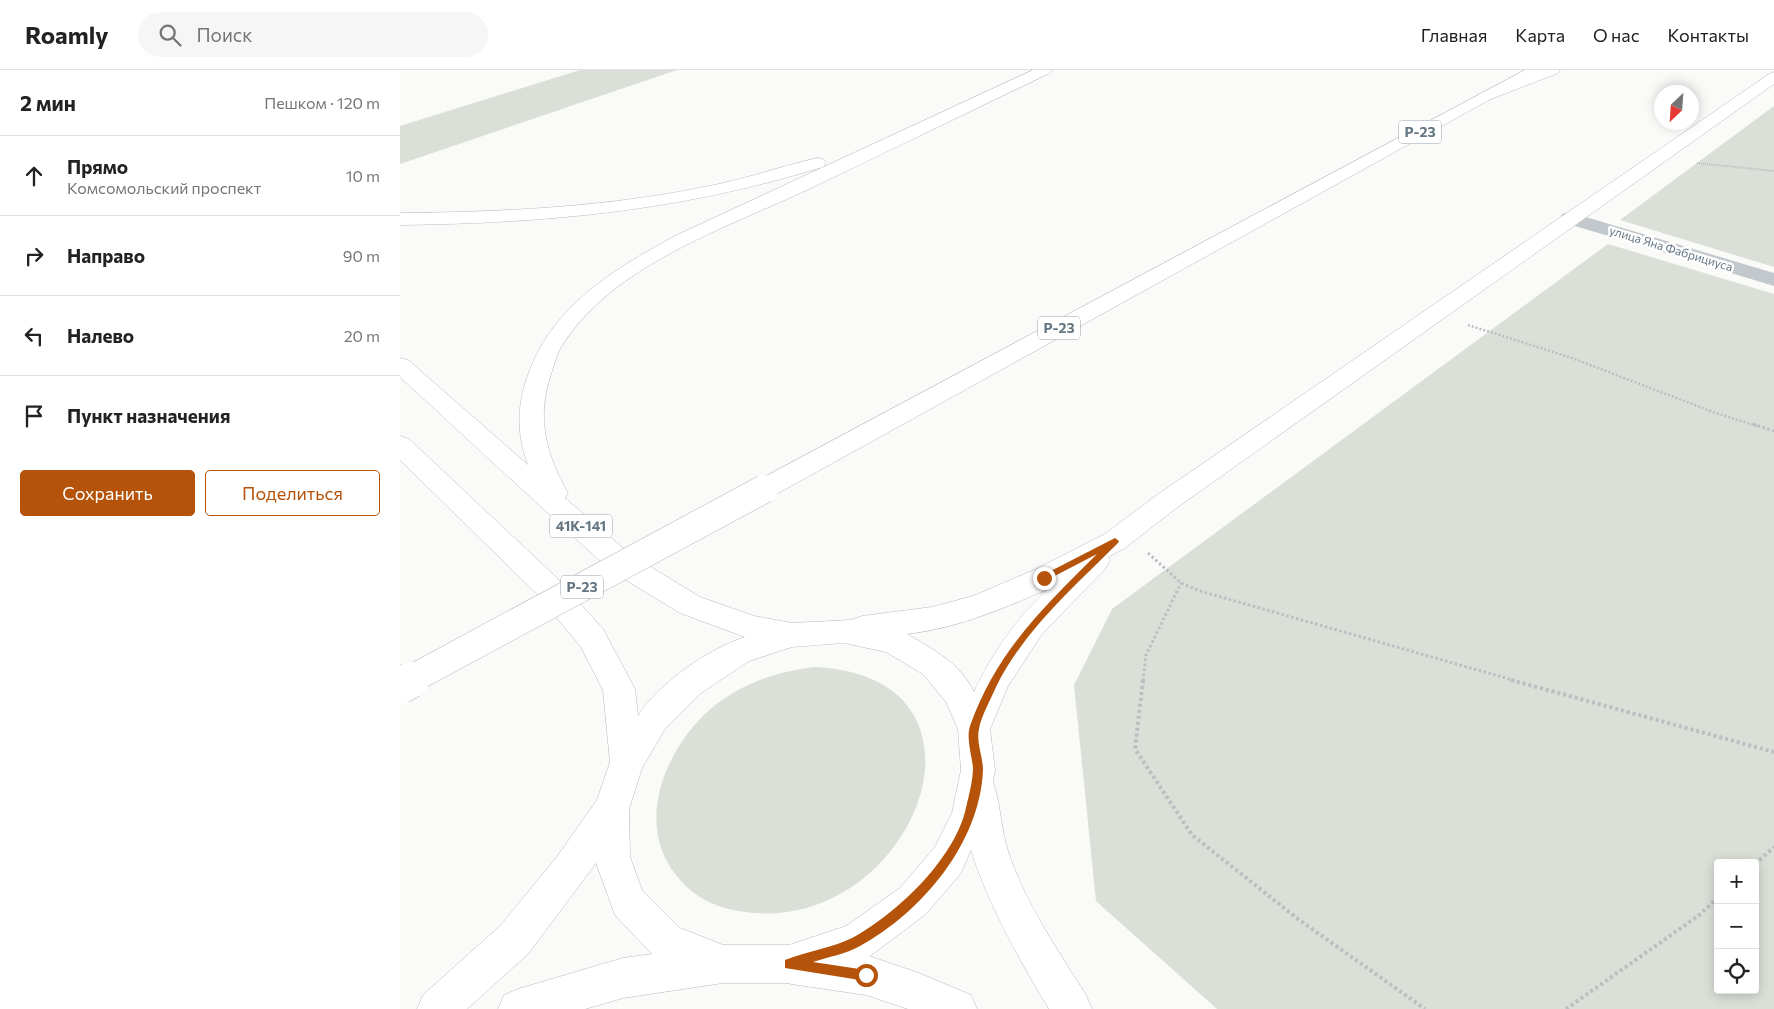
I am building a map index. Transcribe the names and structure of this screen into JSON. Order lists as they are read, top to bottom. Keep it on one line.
{"streets":{"main road":["Р-23","41К-141"],"street":["улица Яна Фабрициуса"]},"north":"bottom left","page":{"header":"Roamly","search":"Поиск","nav":["Главная","Карта","О нас","Контакты"],"heading":["2 мин","Пешком · 120 m"],"list":[["Прямо","Комсомольский проспект","10 m"],["Направо","90 m"],["Налево","20 m"],"Пункт назначения"],"buttons":["Сохранить","Поделиться"],"map_buttons":["+","−"]}}
